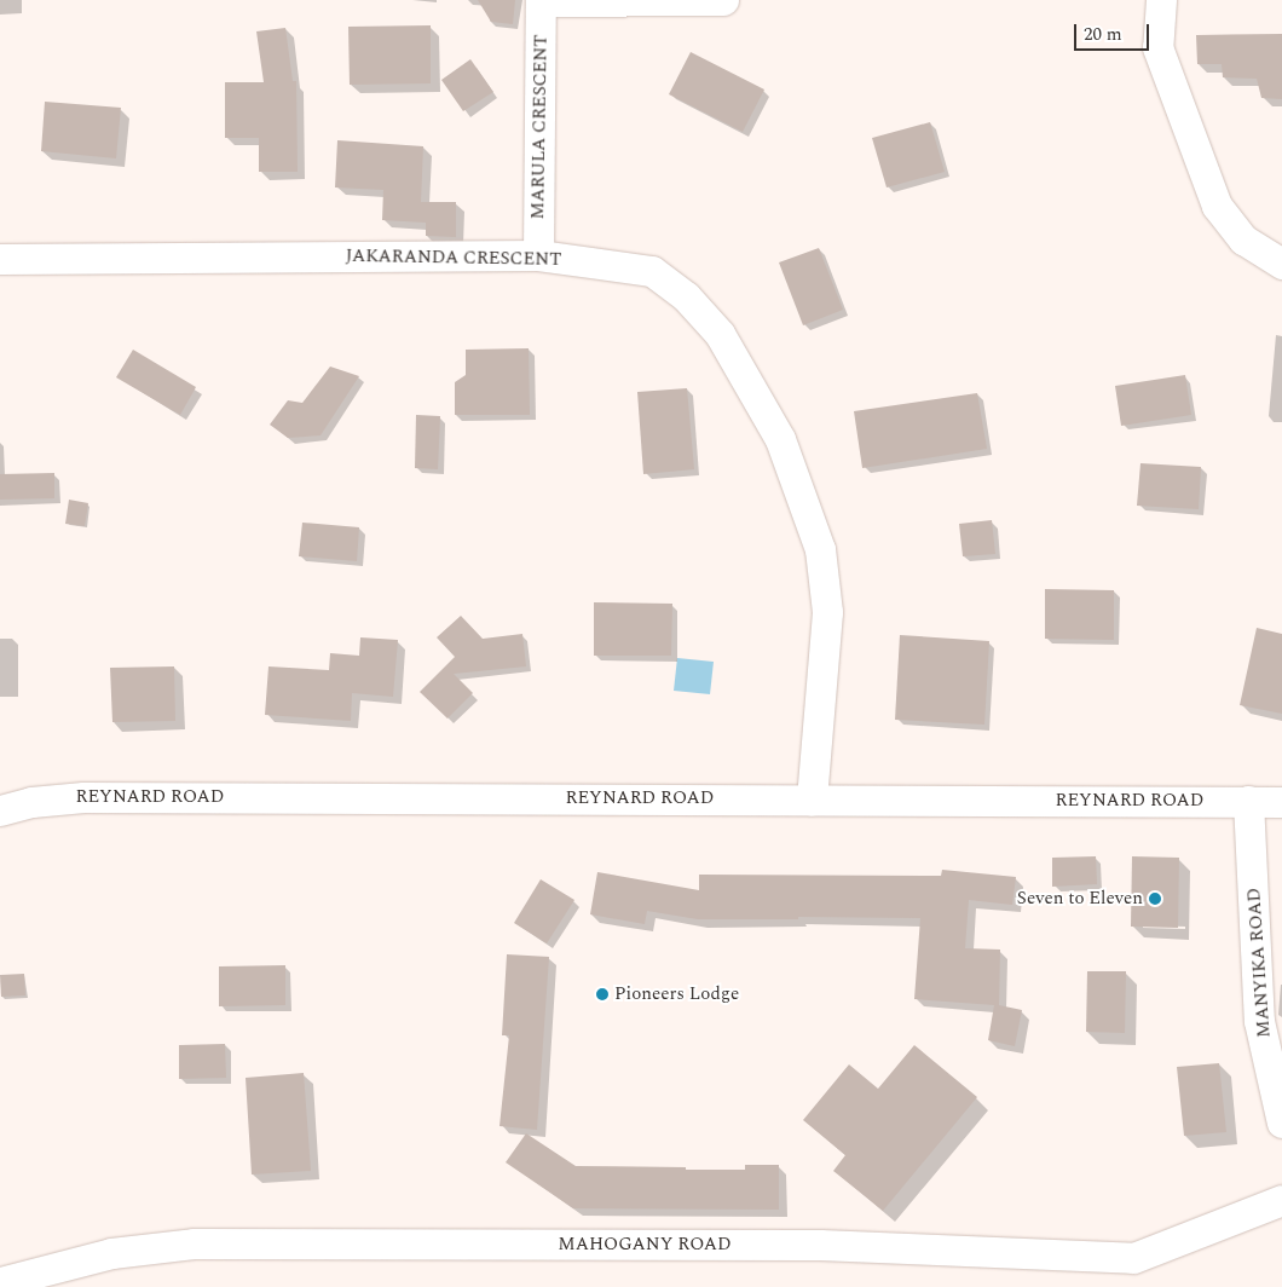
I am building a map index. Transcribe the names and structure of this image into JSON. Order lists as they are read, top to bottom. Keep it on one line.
{"streets":{"street":["MARULA CRESCENT","JAKARANDA CRESCENT","REYNARD ROAD","MANYIKA ROAD","MAHOGANY ROAD"]},"crossings":[["MARULA CRESCENT","JAKARANDA CRESCENT"],["JAKARANDA CRESCENT","REYNARD ROAD"],["REYNARD ROAD","MANYIKA ROAD"]],"places":["Seven to Eleven","Pioneers Lodge"],"scale_bar":"20 m"}
